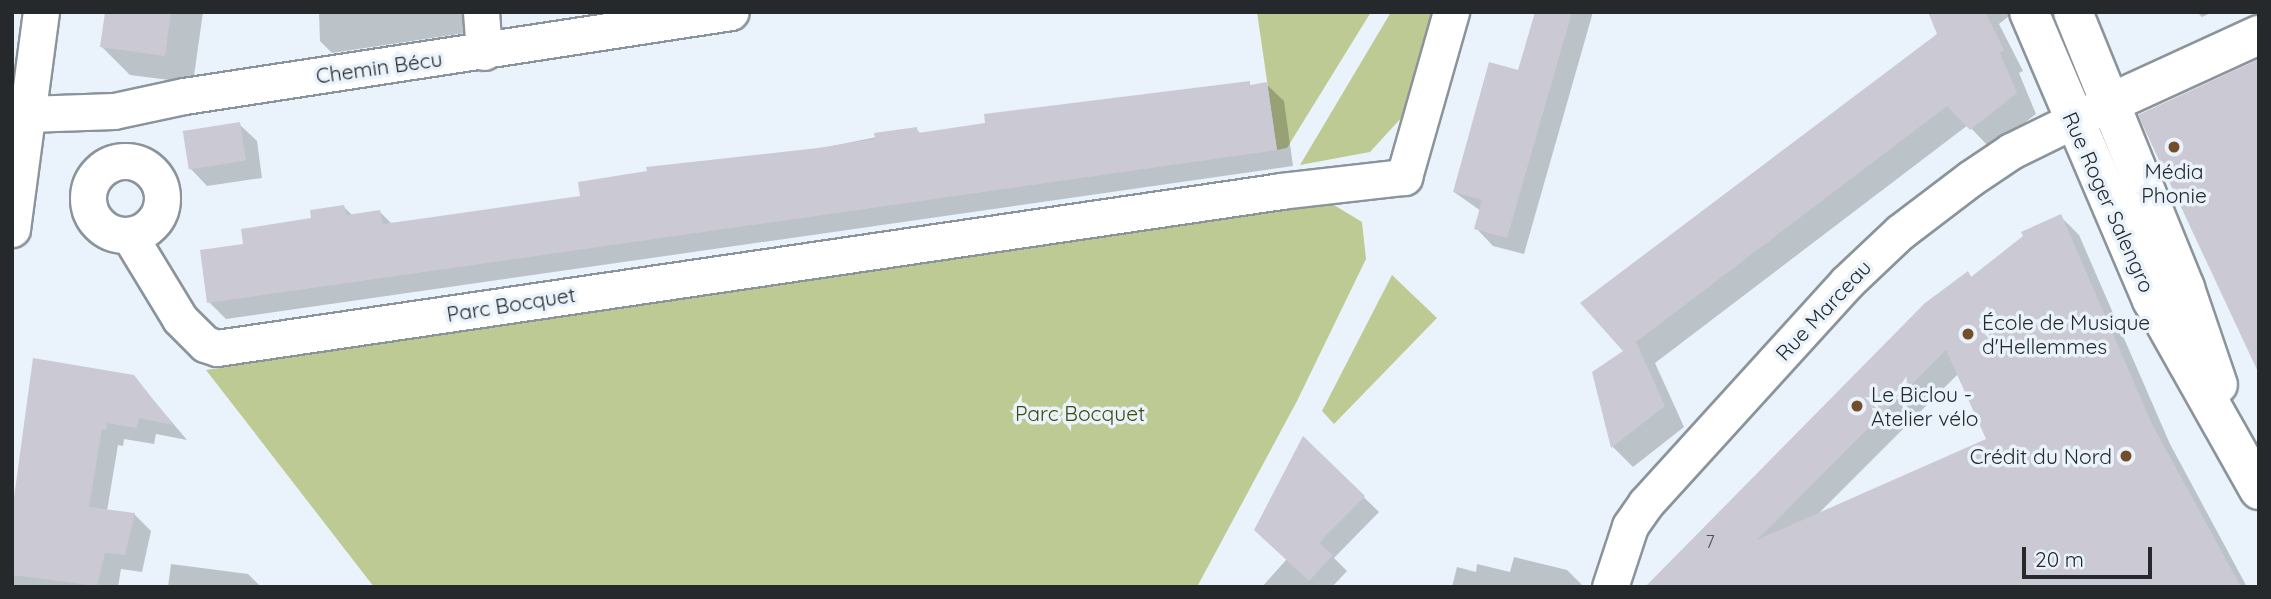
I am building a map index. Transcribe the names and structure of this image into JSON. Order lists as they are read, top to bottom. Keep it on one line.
{"streets":{"main road":["Rue Roger Salengro"],"street":["Chemin Bécu","Parc Bocquet","Rue Marceau"]},"crossings":[["Rue Roger Salengro","Rue Marceau"]],"parks":["Parc Bocquet"],"places":["Média Phonie","École de Musique d'Hellemmes","Le Biclou - Atelier vélo","Crédit du Nord"],"house_numbers":["7"],"scale_bar":"20 m"}
